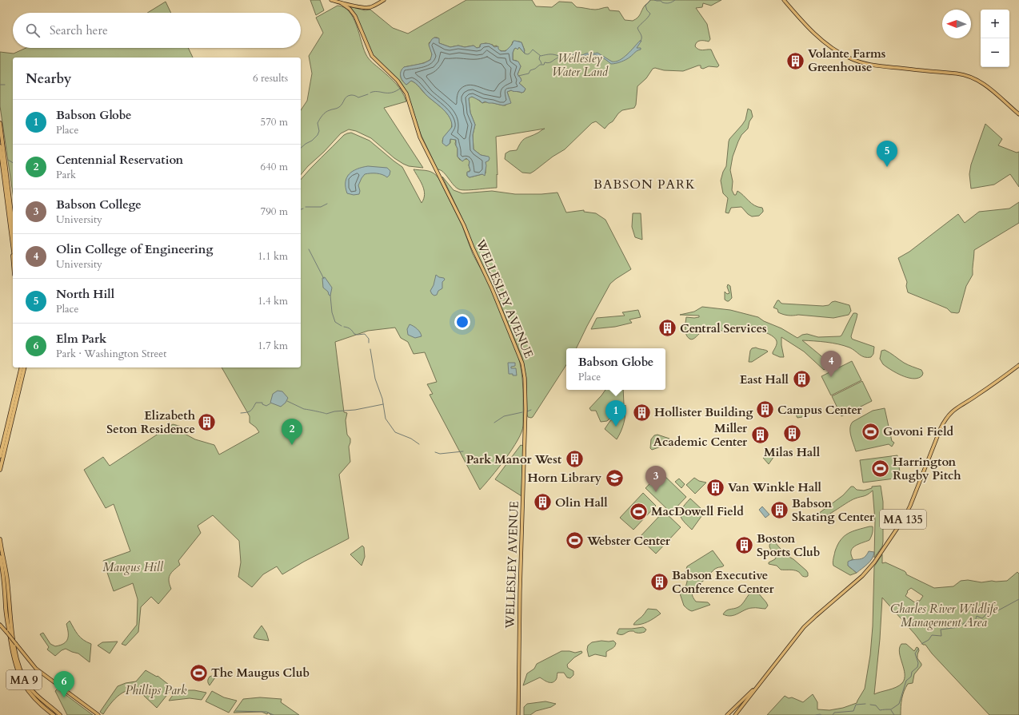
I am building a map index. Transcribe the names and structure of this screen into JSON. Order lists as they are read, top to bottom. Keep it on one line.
{"streets":{"highway":["MA 9"],"main road":["WELLESLEY AVENUE","MA 135"]},"districts":["BABSON PARK"],"parks":["Wellesley Water Land","Maugus Hill","Charles River Wildlife Management Area","Phillips Park"],"places":{"building":["Volante Farms Greenhouse","Central Services","East Hall","Campus Center","Hollister Building","Elizabeth Seton Residence","Milas Hall","Miller Academic Center","Park Manor West","Van Winkle Hall","Olin Hall","Babson Skating Center","Boston Sports Club","Babson Executive Conference Center"],"sports":["Govoni Field","Harrington Rugby Pitch","MacDowell Field","Webster Center","The Maugus Club"],"school or university":["Horn Library"]},"north":"left","page":{"map_buttons":["+","−"],"search":"Search here","heading":["Nearby","6 results"],"list":[{"mark":"1","name":"Babson Globe","note":"Place","value":"570 m"},{"mark":"2","name":"Centennial Reservation","note":"Park","value":"640 m"},{"mark":"3","name":"Babson College","note":"University","value":"790 m"},{"mark":"4","name":"Olin College of Engineering","note":"University","value":"1.1 km"},{"mark":"5","name":"North Hill","note":"Place","value":"1.4 km"},{"mark":"6","name":"Elm Park","note":"Park · Washington Street","value":"1.7 km"}],"pins":["5","4","1","2","3","6"],"popup":["Babson Globe","Place"]}}
